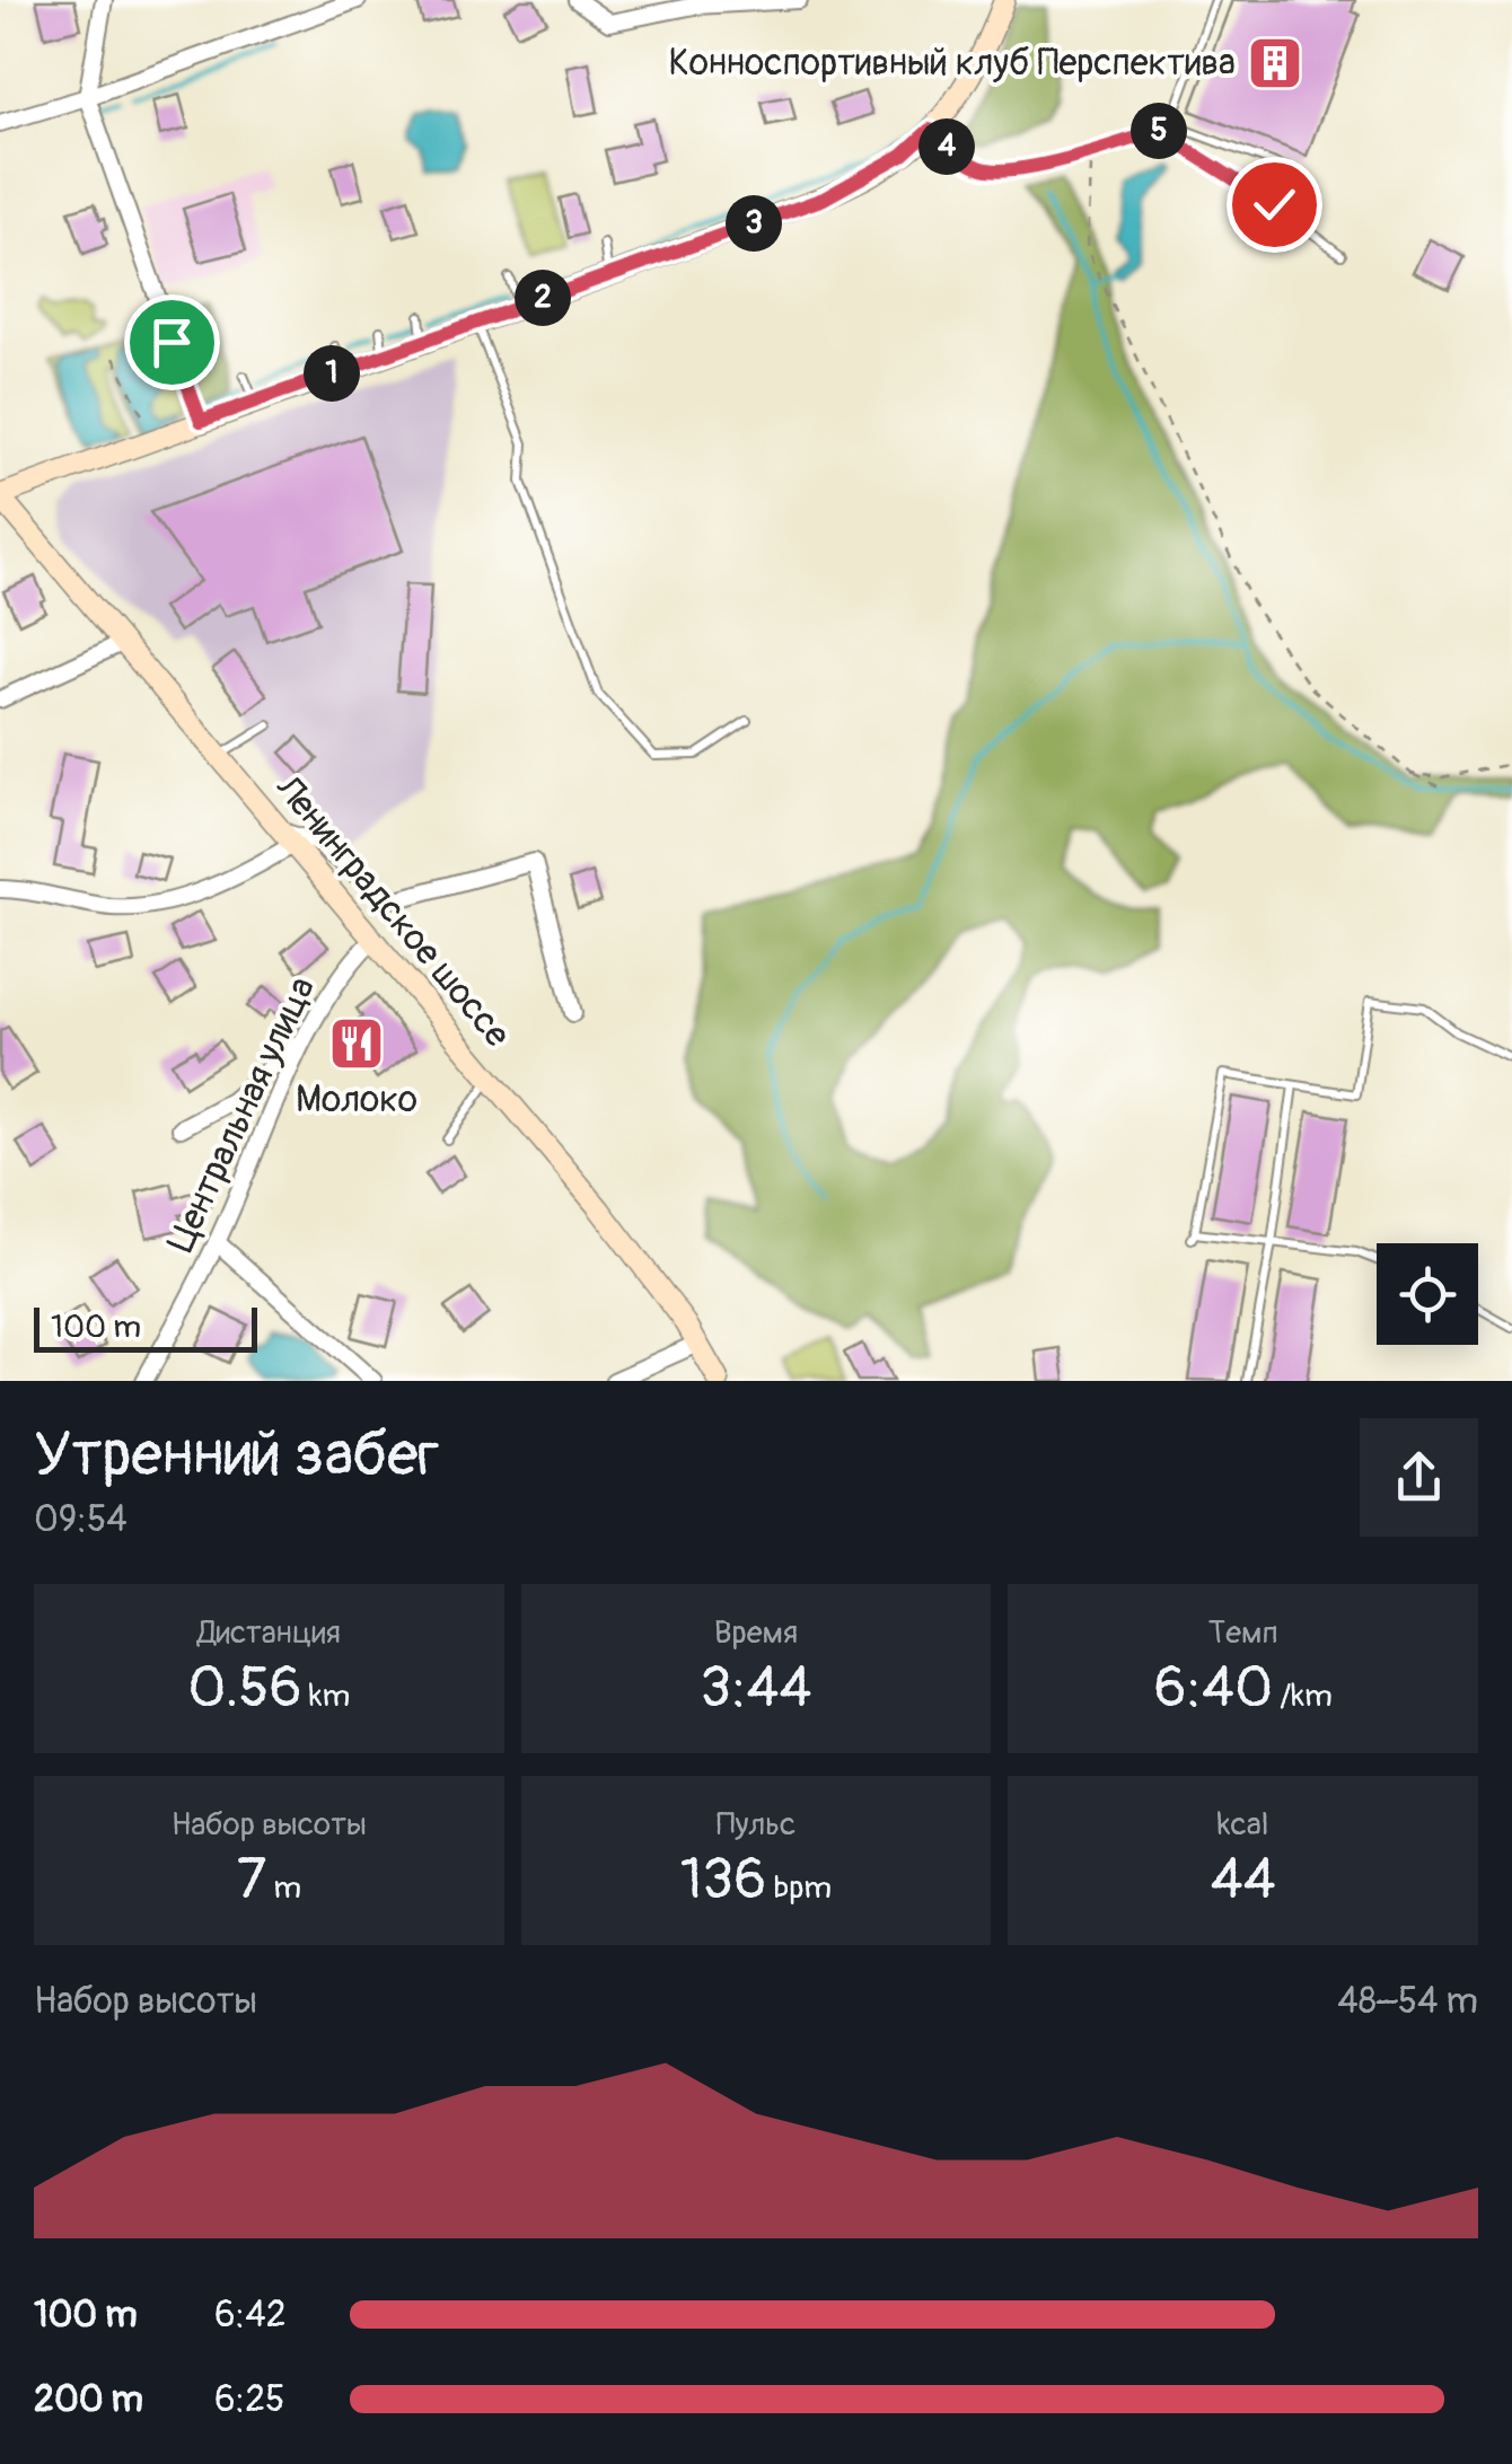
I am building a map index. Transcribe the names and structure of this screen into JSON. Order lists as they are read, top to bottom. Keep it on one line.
{"streets":{"street":["Ленинградское шоссе","Центральная улица"]},"crossings":[["Ленинградское шоссе","Центральная улица"]],"places":{"building":["Конноспортивный клуб Перспектива"],"restaurant":["Молоко"]},"scale_bar":"100 m","page":{"pins":["5","4","3","2","1"],"scale":"100 m","heading":["Утренний забег","09:54"],"stats":[["Дистанция","0.56 km"],["Время","3:44"],["Темп","6:40 /km"],["Набор высоты","7 m"],["Пульс","136 bpm"],["kcal","44"]],"chart":["Набор высоты","48–54 m"],"list":[{"name":"100 m","note":"6:42"},{"name":"200 m","note":"6:25"}]}}
